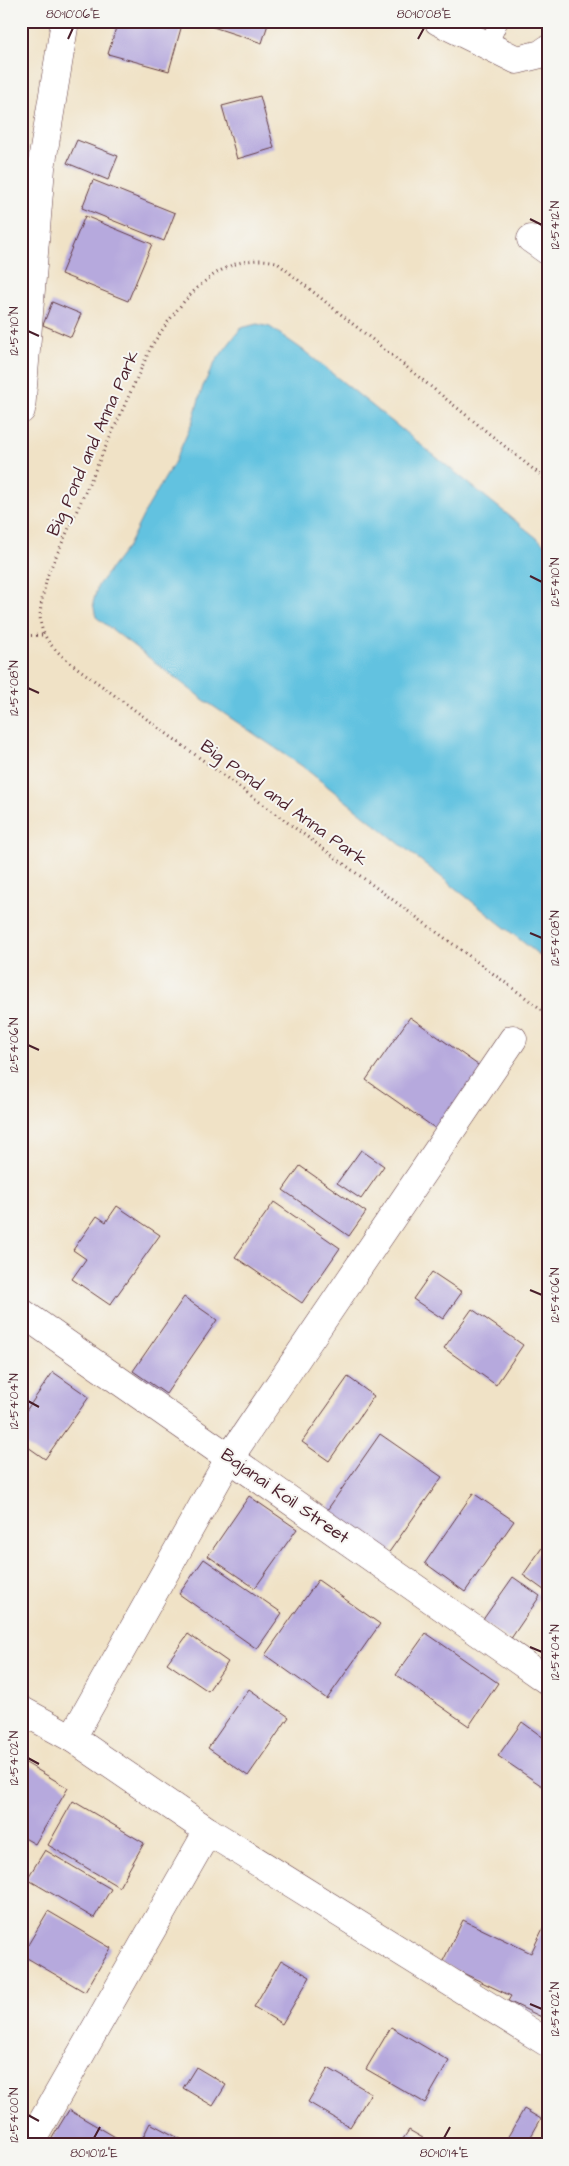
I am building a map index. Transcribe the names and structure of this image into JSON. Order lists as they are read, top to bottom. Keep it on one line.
{"streets":{"street":["Bajanai Koil Street"],"path":["Big Pond and Anna Park"]},"coordinates":["80°10'06\"E","80°10'08\"E","12°54'12\"N","12°54'10\"N","12°54'08\"N","12°54'06\"N","12°54'04\"N","12°54'02\"N","12°54'00\"N","80°10'12\"E","80°10'14\"E"]}
